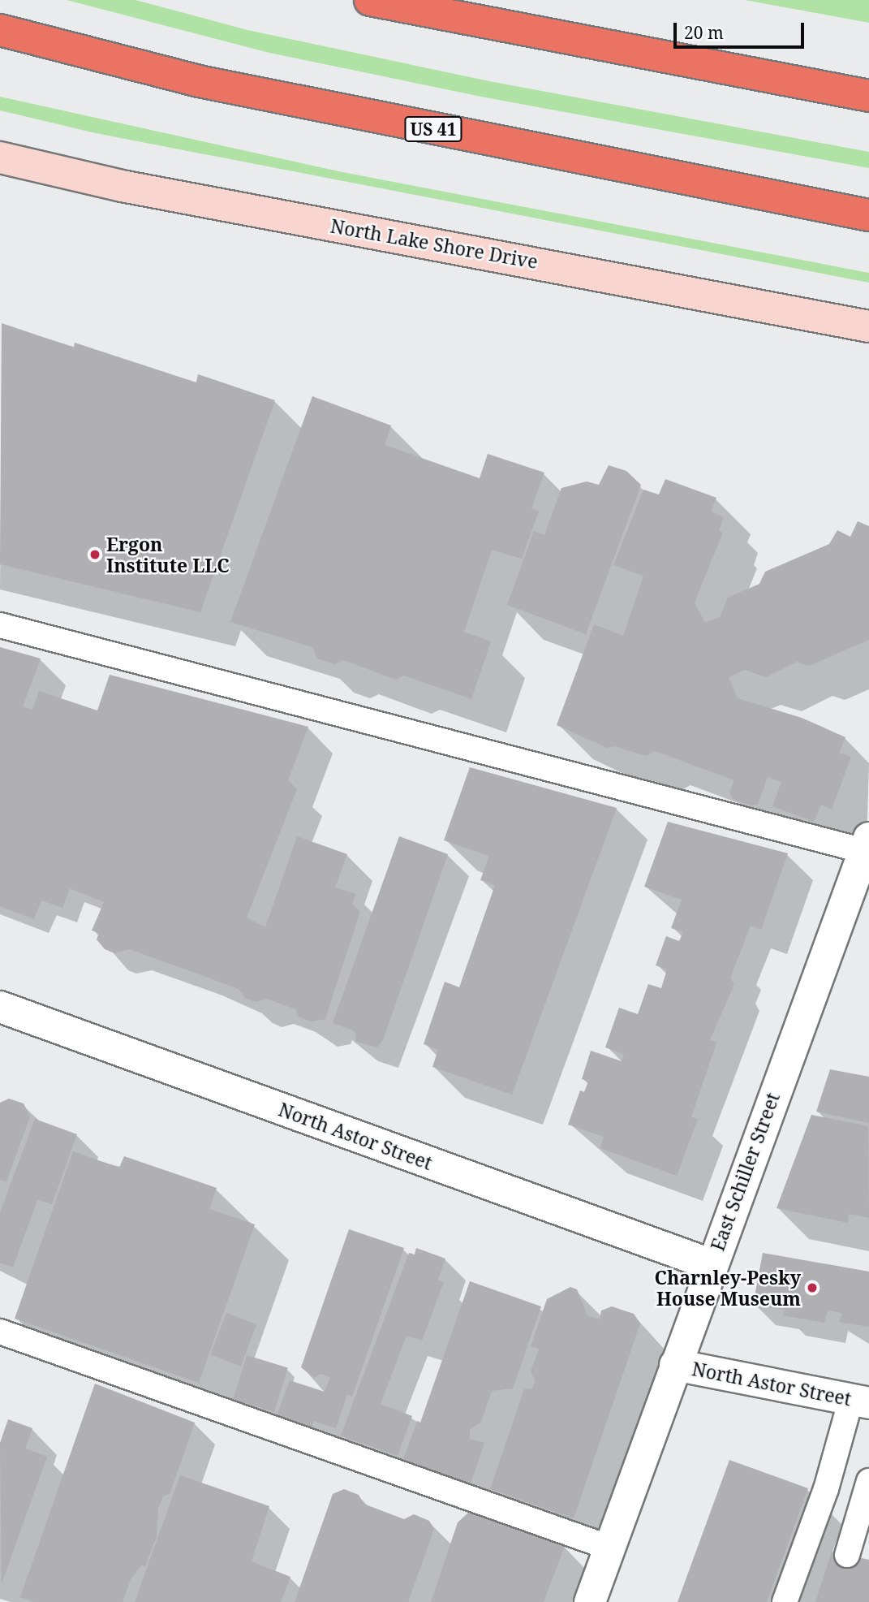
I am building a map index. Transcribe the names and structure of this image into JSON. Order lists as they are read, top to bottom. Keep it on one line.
{"streets":{"highway":["US 41"],"main road":["North Lake Shore Drive"],"street":["North Astor Street","East Schiller Street"]},"crossings":[["North Astor Street","East Schiller Street"]],"places":["Ergon Institute LLC","Charnley-Pesky House Museum"],"scale_bar":"20 m"}
